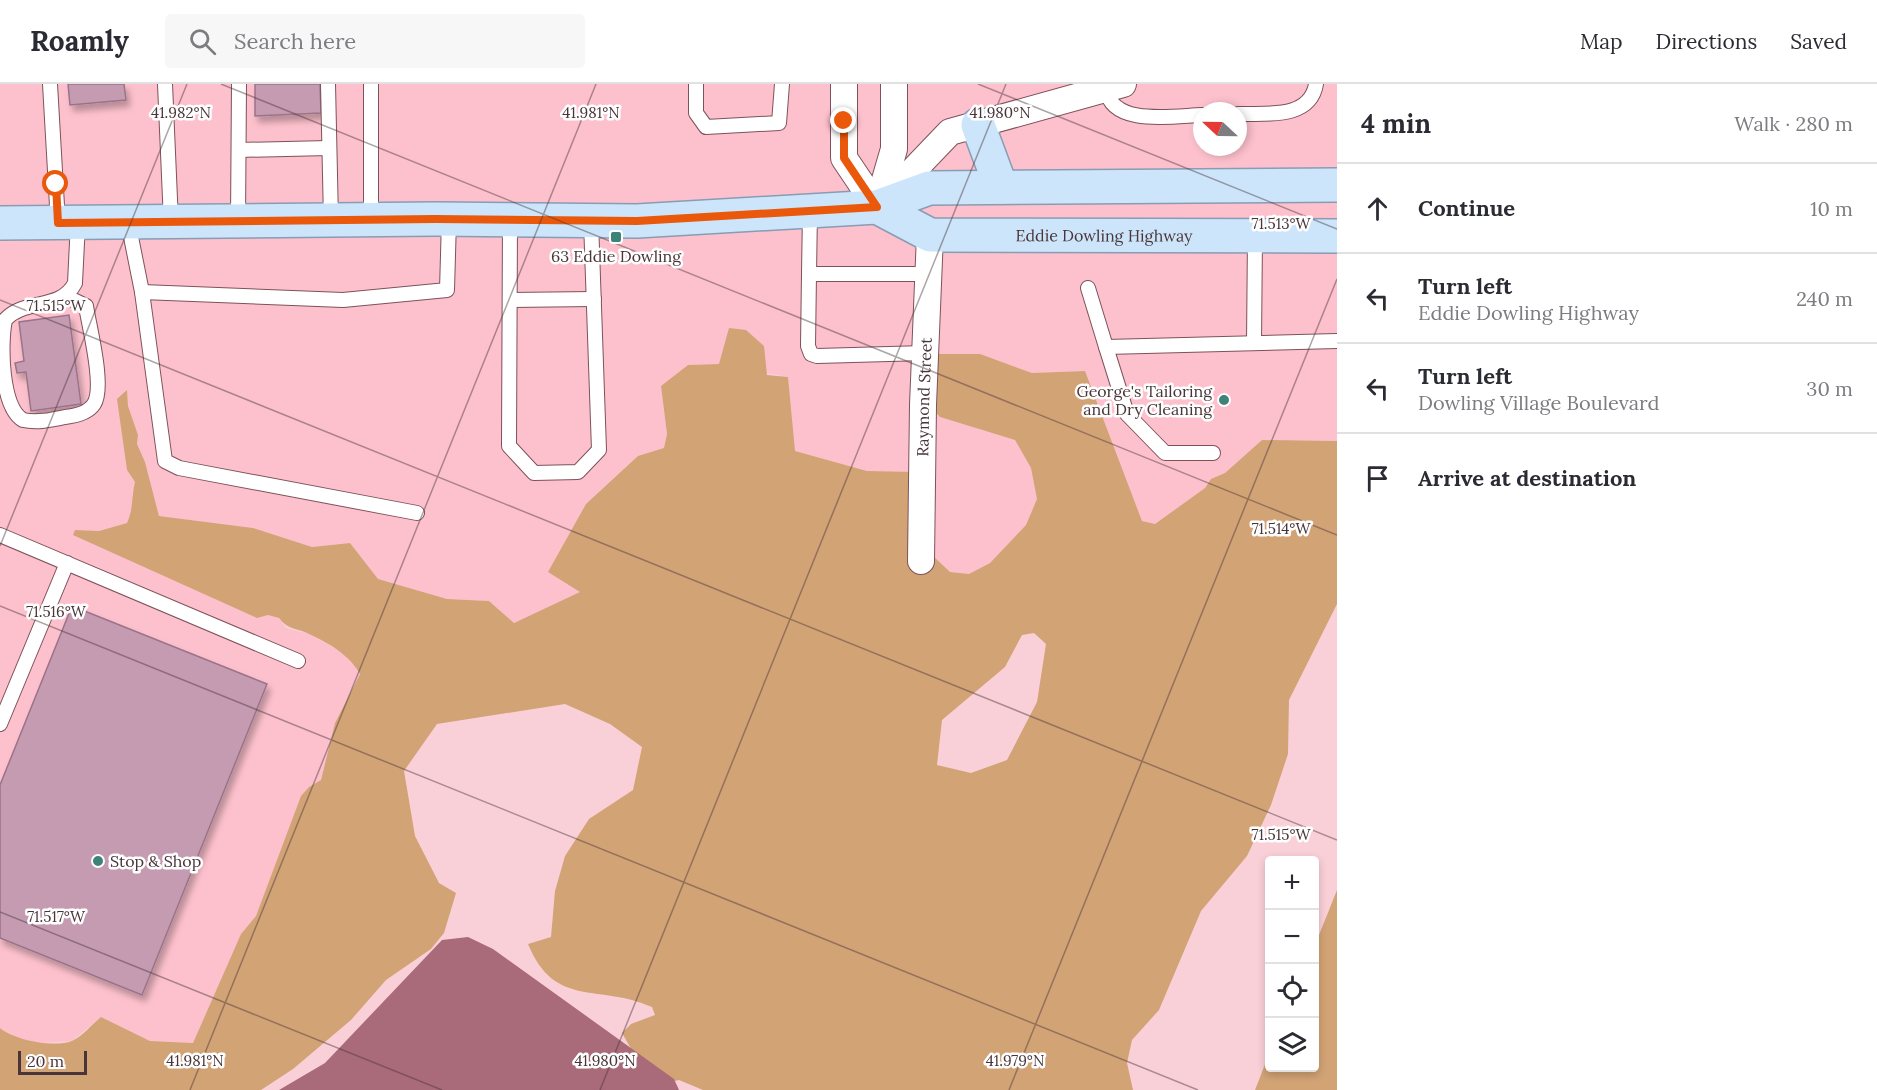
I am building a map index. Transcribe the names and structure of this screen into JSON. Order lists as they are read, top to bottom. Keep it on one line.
{"streets":{"main road":["Eddie Dowling Highway"],"street":["Raymond Street"]},"crossings":[["Eddie Dowling Highway","Raymond Street"]],"places":{"transit":["63 Eddie Dowling"],"other":["George's Tailoring and Dry Cleaning","Stop & Shop"]},"scale_bar":"20 m","north":"left","page":{"header":"Roamly","search":"Search here","nav":["Map","Directions","Saved"],"heading":["4 min","Walk · 280 m"],"list":[["Continue","10 m"],["Turn left","Eddie Dowling Highway","240 m"],["Turn left","Dowling Village Boulevard","30 m"],"Arrive at destination"],"map_buttons":["+","−"],"scale":"20 m"},"coordinates":["41.982°N","41.981°N","41.980°N","71.513°W","71.515°W","71.514°W","71.516°W","71.517°W","41.979°N"]}
